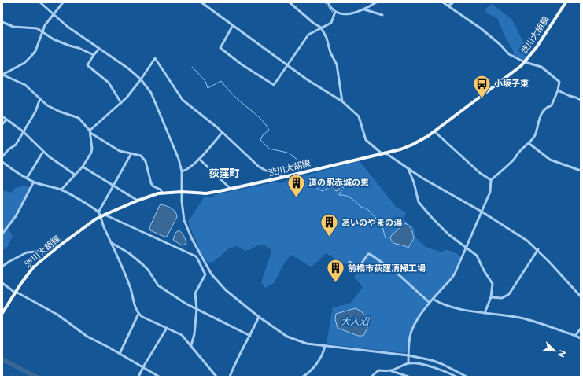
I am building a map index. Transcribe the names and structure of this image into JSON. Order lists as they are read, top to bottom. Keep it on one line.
{"streets":{"main road":["渋川大胡線"]},"districts":["荻窪町"],"water":["大入沼"],"places":{"bus stop":["小坂子東"],"building":["道の駅赤城の恵","あいのやまの湯","前橋市荻窪清掃工場"]},"north":"bottom right"}
